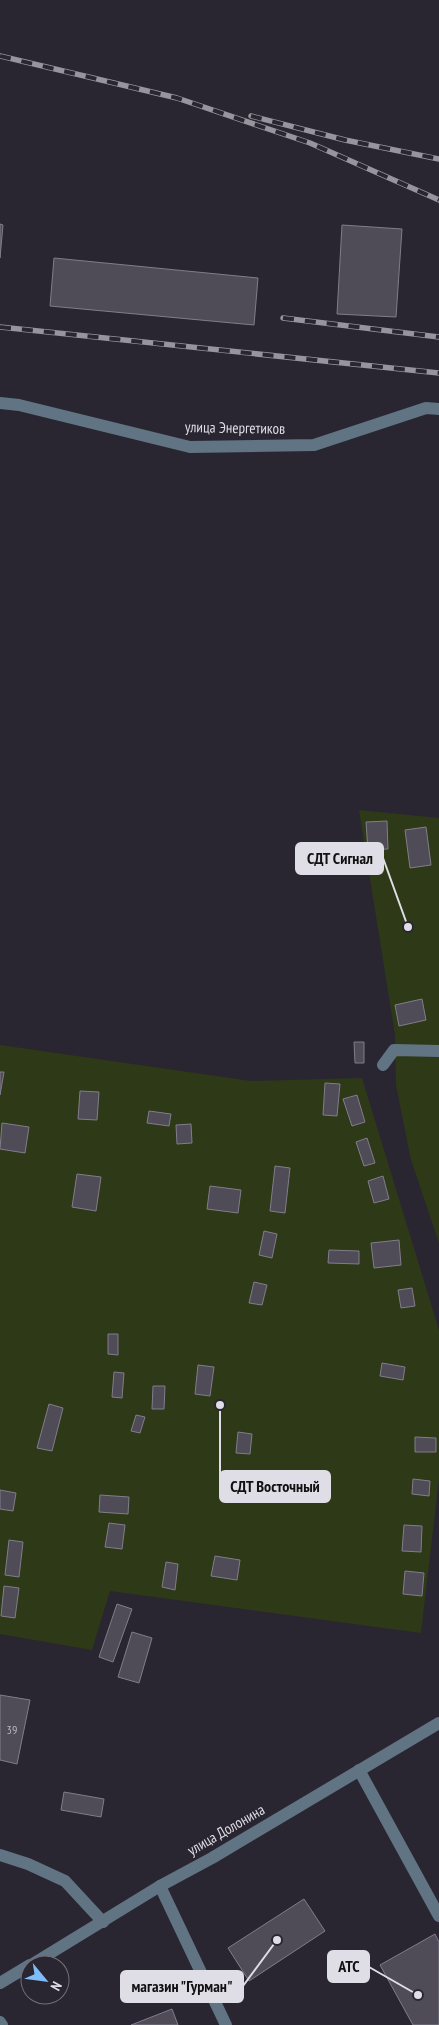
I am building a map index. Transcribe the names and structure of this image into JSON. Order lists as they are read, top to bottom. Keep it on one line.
{"streets":{"street":["улица Энергетиков","улица Долонина"]},"places":["СДТ Сигнал","СДТ Восточный","магазин \"Гурман\"","АТС"],"house_numbers":["39"],"north":"bottom right"}
